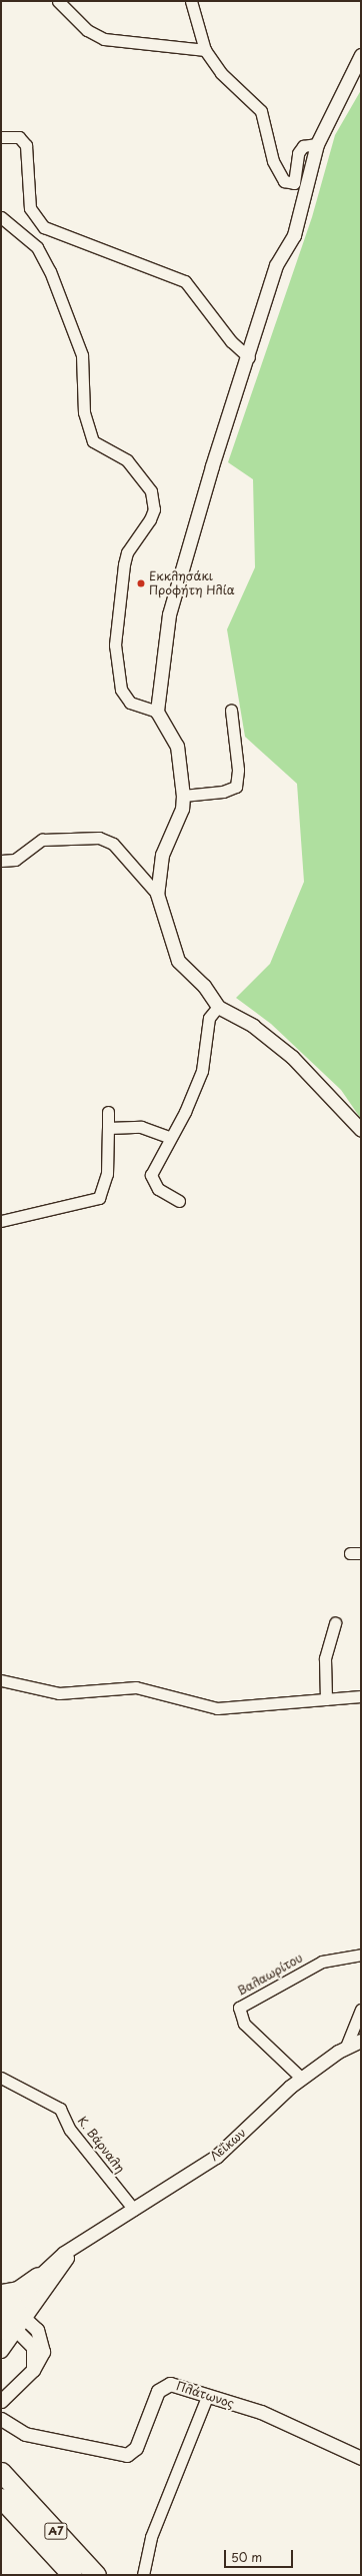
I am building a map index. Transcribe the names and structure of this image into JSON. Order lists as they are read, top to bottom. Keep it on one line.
{"streets":{"highway":["Α7"],"street":["Βαλαωρίτου","Κ. Βάρναλη","Λεΐκων","Πλάτωνος"]},"crossings":[["Βαλαωρίτου","Λεΐκων"],["Κ. Βάρναλη","Λεΐκων"]],"places":["Εκκλησάκι Προφήτη Ηλία"],"scale_bar":"50 m"}
